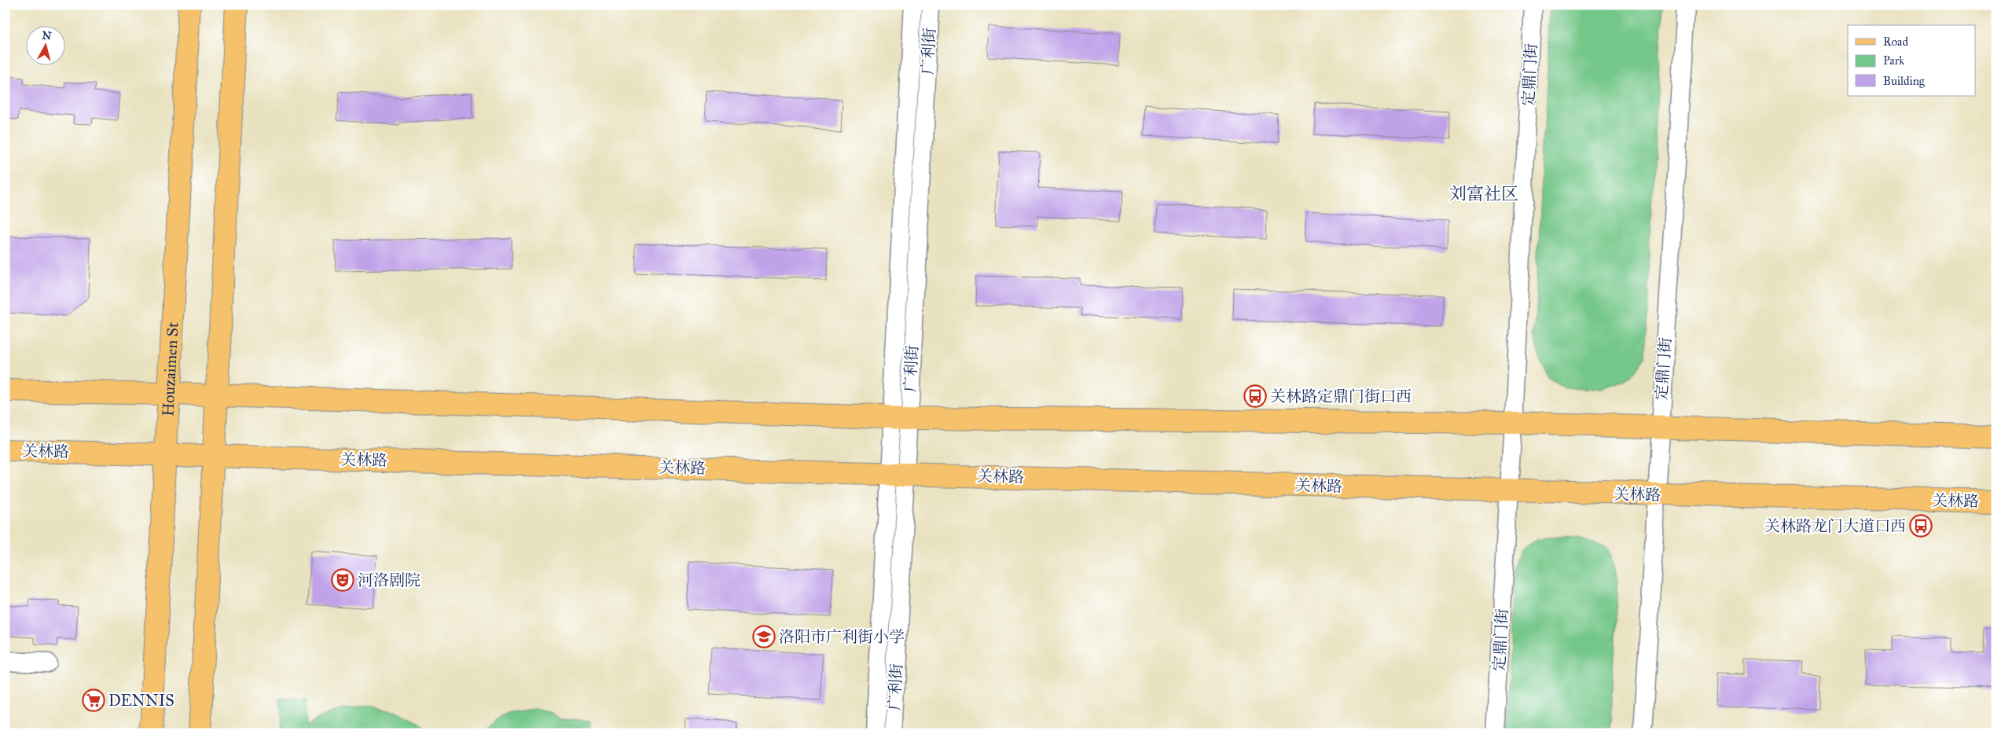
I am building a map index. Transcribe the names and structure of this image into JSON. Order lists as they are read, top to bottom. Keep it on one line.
{"streets":{"main road":["Houzaimen St","关林路"],"street":["广利街","定鼎门街"]},"crossings":[["广利街","关林路"],["定鼎门街","关林路"],["Houzaimen St","关林路"]],"districts":["刘富社区"],"places":{"bus stop":["关林路定鼎门街口西","关林路龙门大道口西"],"theatre":["河洛剧院"],"school or university":["洛阳市广利街小学"],"supermarket":["DENNIS"]},"legend":["Road","Park","Building"],"north":"top"}
